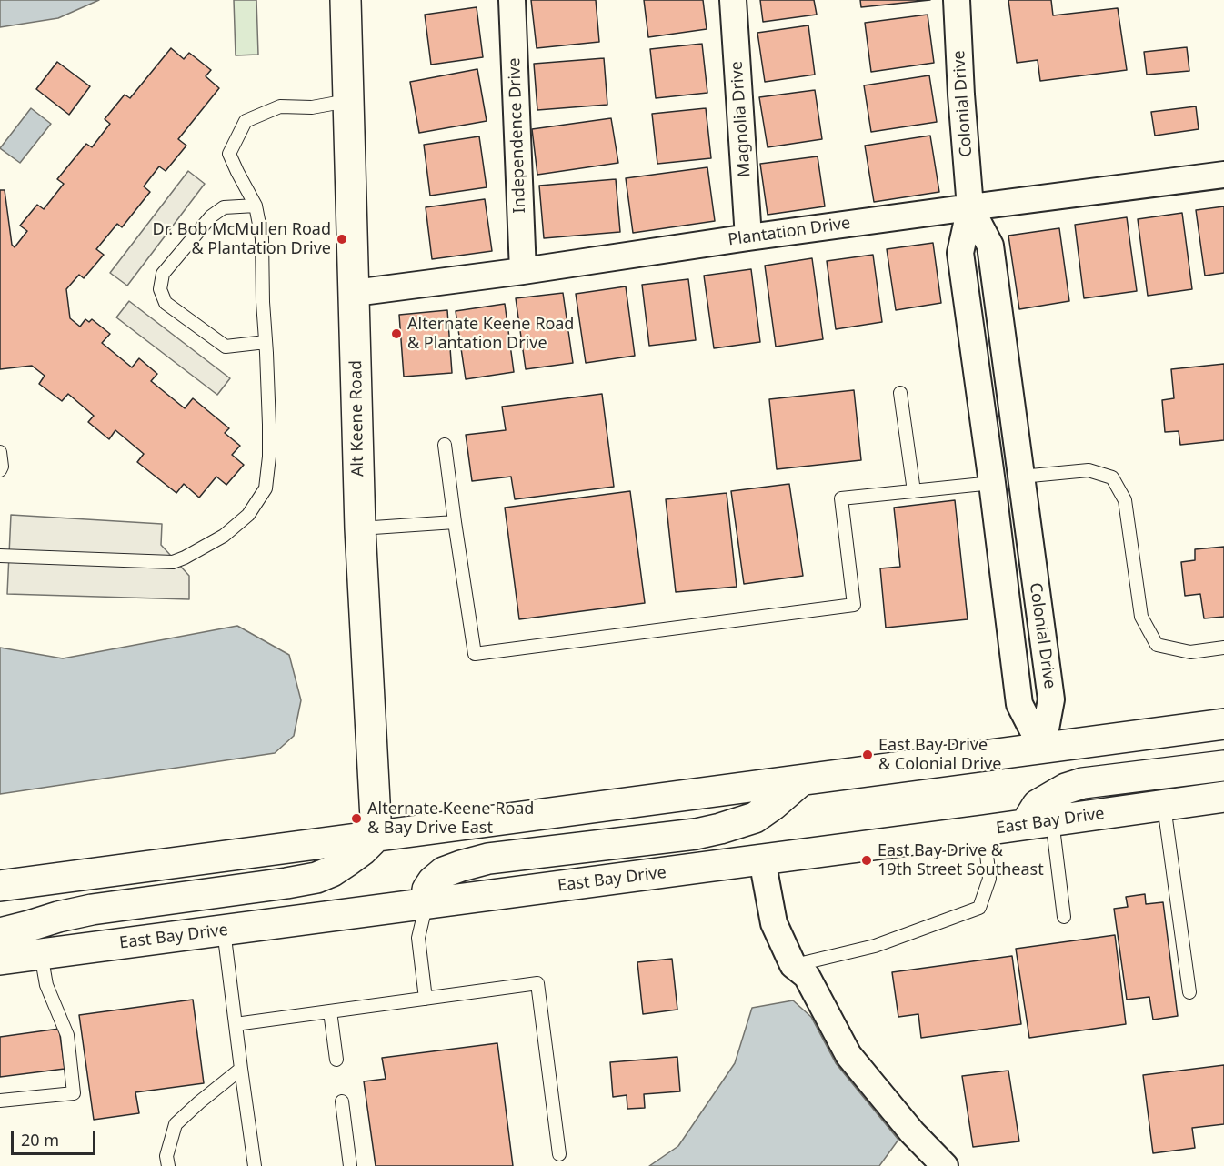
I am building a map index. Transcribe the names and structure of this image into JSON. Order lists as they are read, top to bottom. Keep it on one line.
{"streets":{"main road":["Alt Keene Road","East Bay Drive"],"street":["Colonial Drive","Magnolia Drive","Independence Drive","Plantation Drive"]},"crossings":[["Colonial Drive","Plantation Drive"],["Magnolia Drive","Plantation Drive"],["Independence Drive","Plantation Drive"],["Plantation Drive","Alt Keene Road"]],"places":["Dr. Bob McMullen Road & Plantation Drive","Alternate Keene Road & Plantation Drive","East Bay Drive & Colonial Drive","Alternate Keene Road & Bay Drive East","East Bay Drive & 19th Street Southeast"],"scale_bar":"20 m"}
